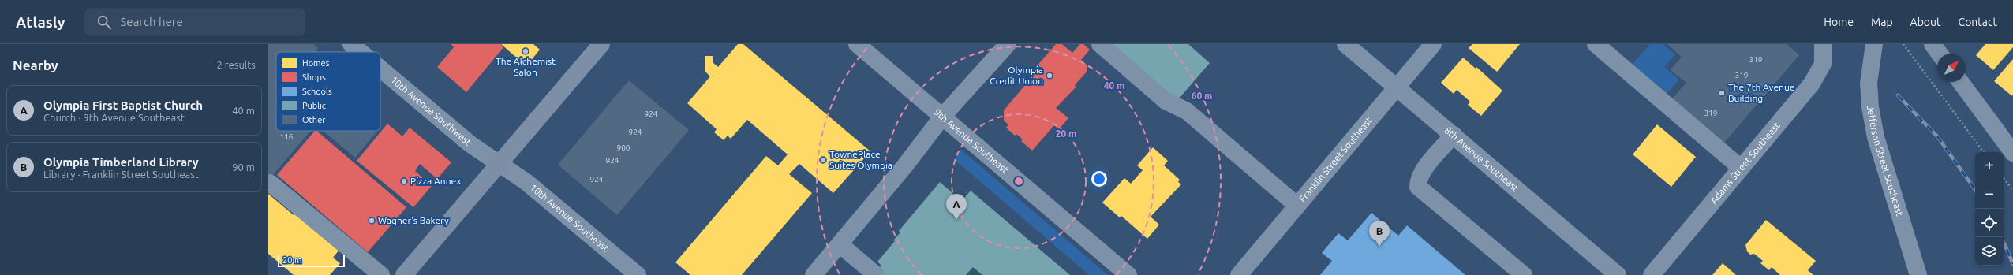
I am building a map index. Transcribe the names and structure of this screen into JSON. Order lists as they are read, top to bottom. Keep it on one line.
{"streets":{"street":["10th Avenue Southwest","9th Avenue Southeast","8th Avenue Southeast","Franklin Street Southeast","Jefferson Street Southeast","Adams Street Southeast","10th Avenue Southeast"]},"crossings":[["10th Avenue Southwest","10th Avenue Southeast"],["8th Avenue Southeast","Franklin Street Southeast"]],"places":["The Alchemist Salon","Olympia Credit Union","The 7th Avenue Building","TownePlace Suites Olympia","Pizza Annex","Wagner's Bakery"],"house_numbers":["319","319","319","924","924","116","900","924","924"],"legend":["Homes","Shops","Schools","Public","Other"],"scale_bar":"20 m","north":"top right","page":{"header":"Atlasly","search":"Search here","nav":["Home","Map","About","Contact"],"heading":["Nearby","2 results"],"list":[{"mark":"A","name":"Olympia First Baptist Church","note":"Church · 9th Avenue Southeast","value":"40 m"},{"mark":"B","name":"Olympia Timberland Library","note":"Library · Franklin Street Southeast","value":"90 m"}],"map_buttons":["+","−"],"pins":["A","B"],"scale":"20 m"},"rings":["40 m","60 m","20 m"]}
